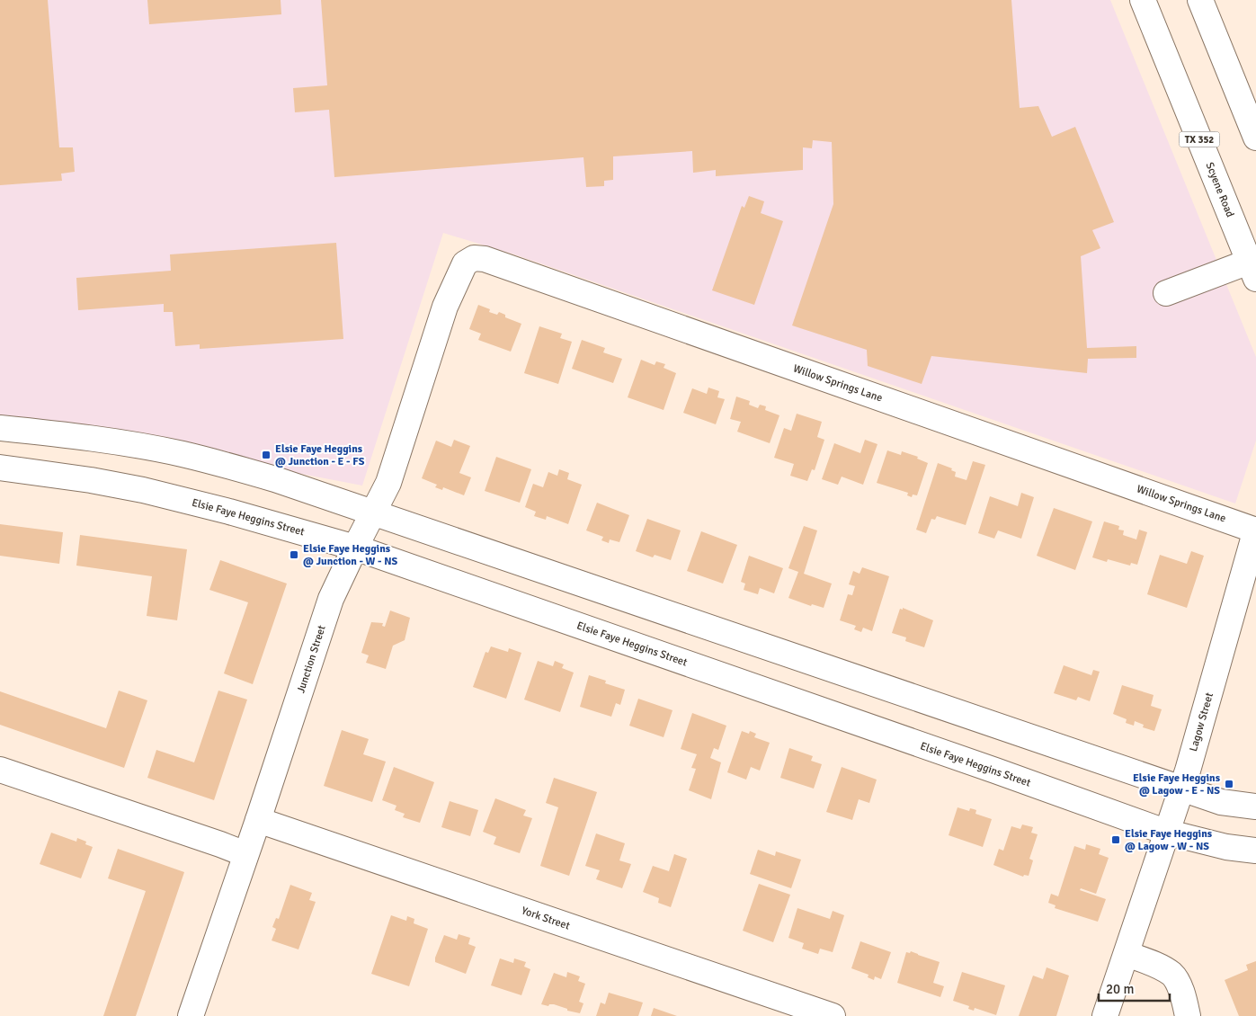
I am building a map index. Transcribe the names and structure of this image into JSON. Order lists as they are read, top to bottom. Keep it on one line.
{"streets":{"main road":["TX 352","Scyene Road","Willow Springs Lane","Elsie Faye Heggins Street","Junction Street","Lagow Street","York Street"]},"crossings":[["Willow Springs Lane","Junction Street"],["Willow Springs Lane","Lagow Street"],["Elsie Faye Heggins Street","Junction Street"],["Elsie Faye Heggins Street","Lagow Street"],["Junction Street","York Street"]],"places":{"transit":["Elsie Faye Heggins @ Junction - E - FS","Elsie Faye Heggins @ Junction - W - NS","Elsie Faye Heggins @ Lagow - E - NS","Elsie Faye Heggins @ Lagow - W - NS"]},"scale_bar":"20 m"}
